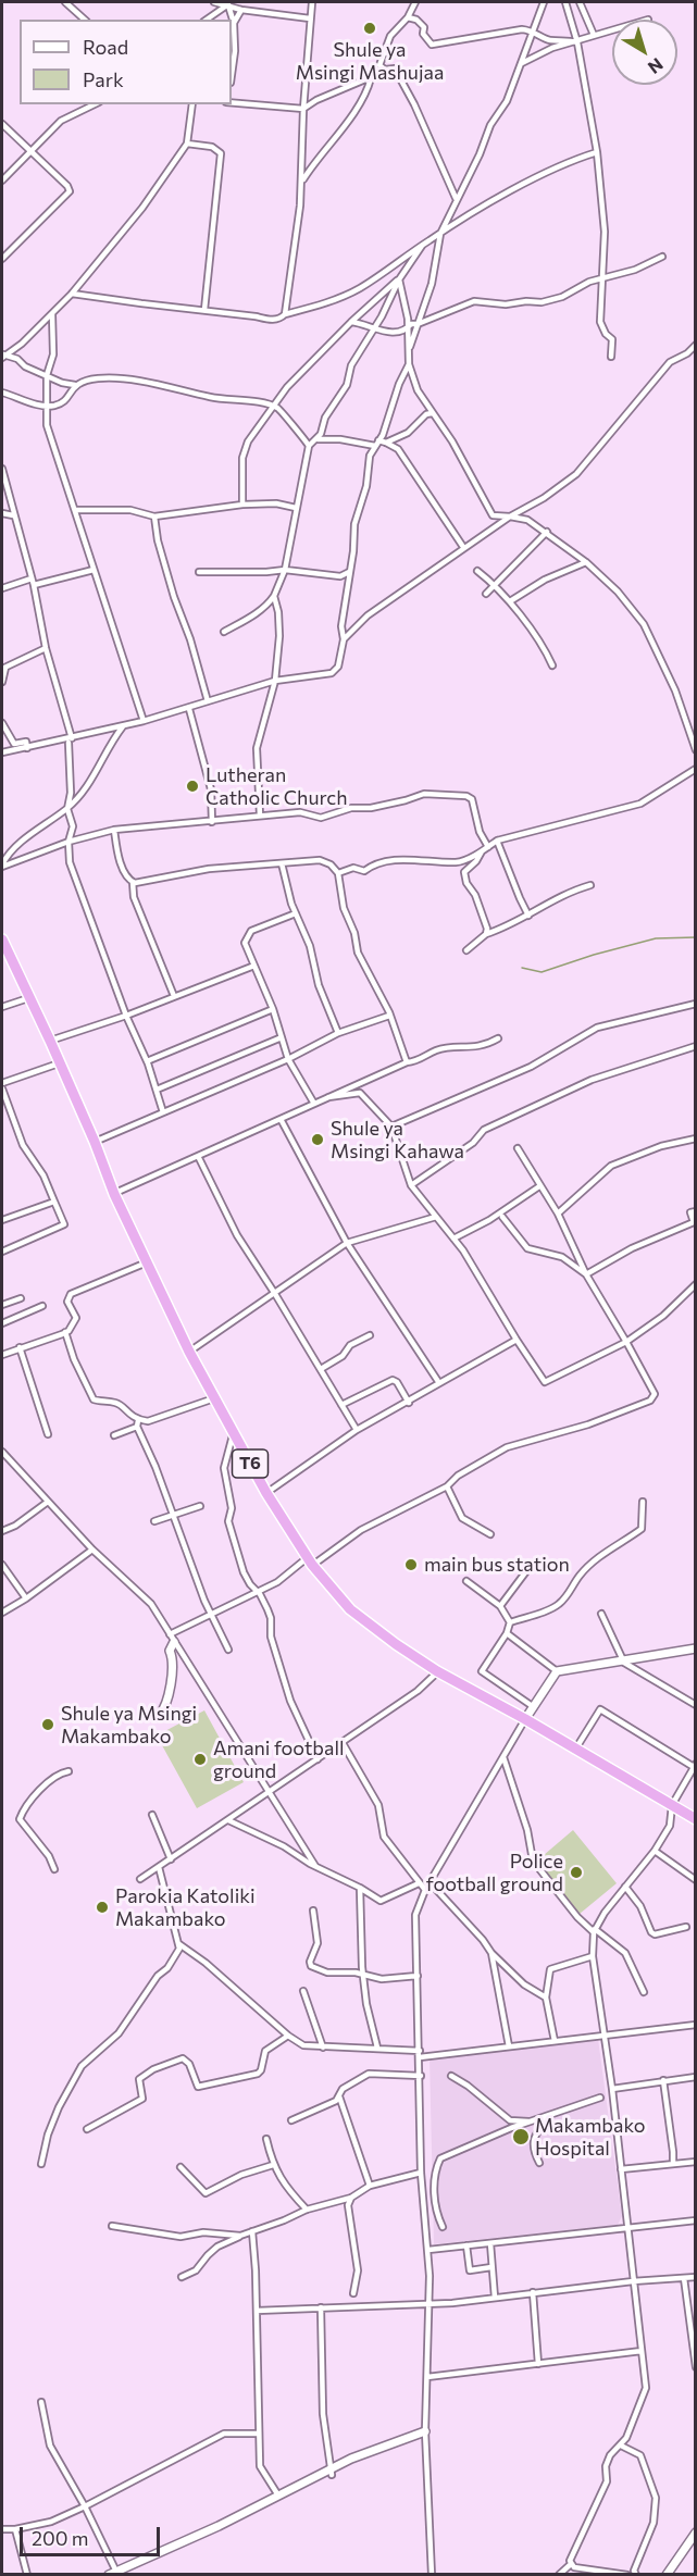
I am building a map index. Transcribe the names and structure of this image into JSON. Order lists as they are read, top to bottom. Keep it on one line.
{"streets":{"highway":["T6"]},"places":["Shule ya Msingi Mashujaa","Lutheran Catholic Church","Shule ya Msingi Kahawa","main bus station","Shule ya Msingi Makambako","Amani football ground","Police football ground","Parokia Katoliki Makambako","Makambako Hospital"],"legend":["Road","Park"],"scale_bar":"200 m","north":"bottom right"}
